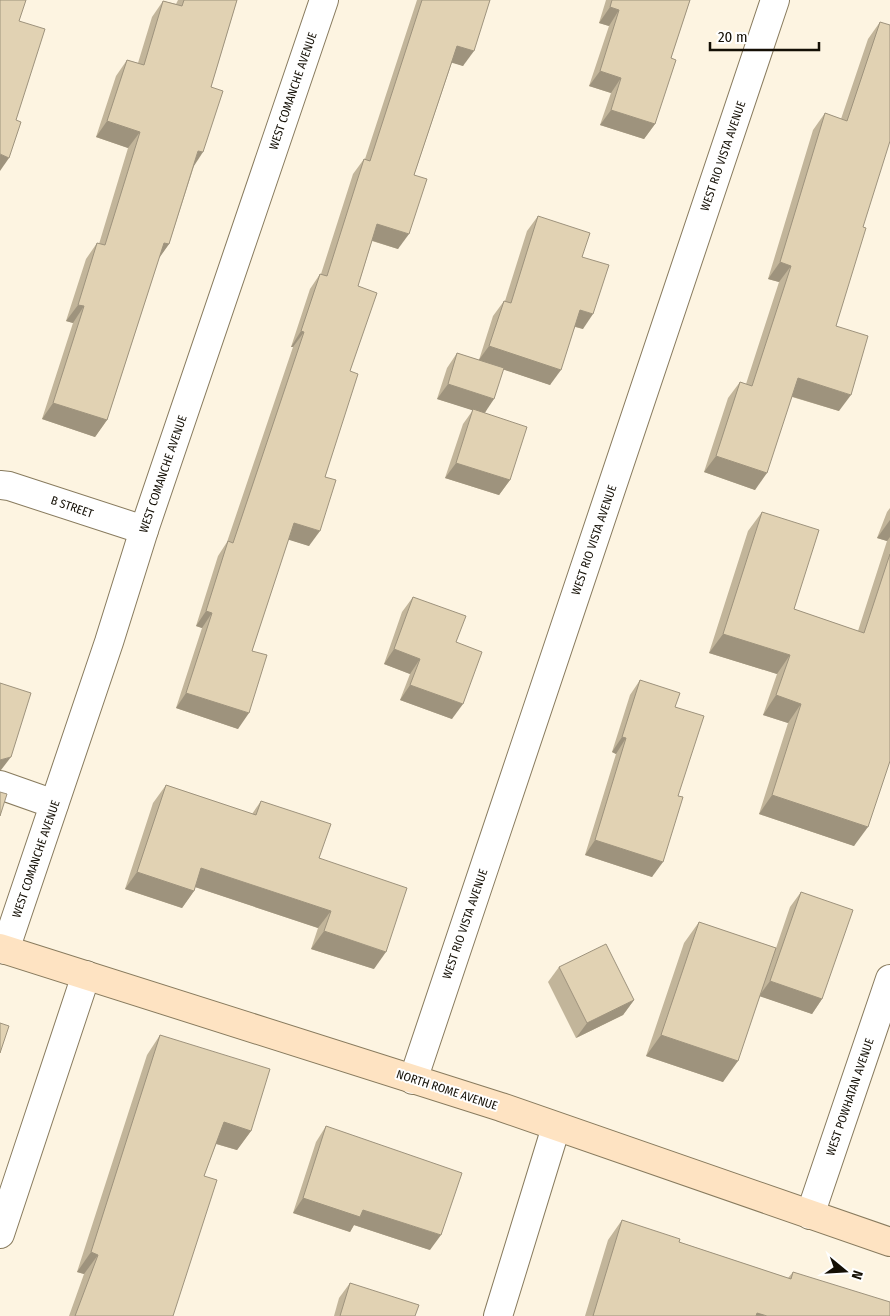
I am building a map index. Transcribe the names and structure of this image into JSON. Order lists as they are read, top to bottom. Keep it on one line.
{"streets":{"street":["WEST COMANCHE AVENUE","WEST RIO VISTA AVENUE","B STREET","NORTH ROME AVENUE","WEST POWHATAN AVENUE"]},"crossings":[["WEST COMANCHE AVENUE","B STREET"],["WEST COMANCHE AVENUE","NORTH ROME AVENUE"],["WEST RIO VISTA AVENUE","NORTH ROME AVENUE"],["NORTH ROME AVENUE","WEST POWHATAN AVENUE"]],"scale_bar":"20 m","north":"right"}
